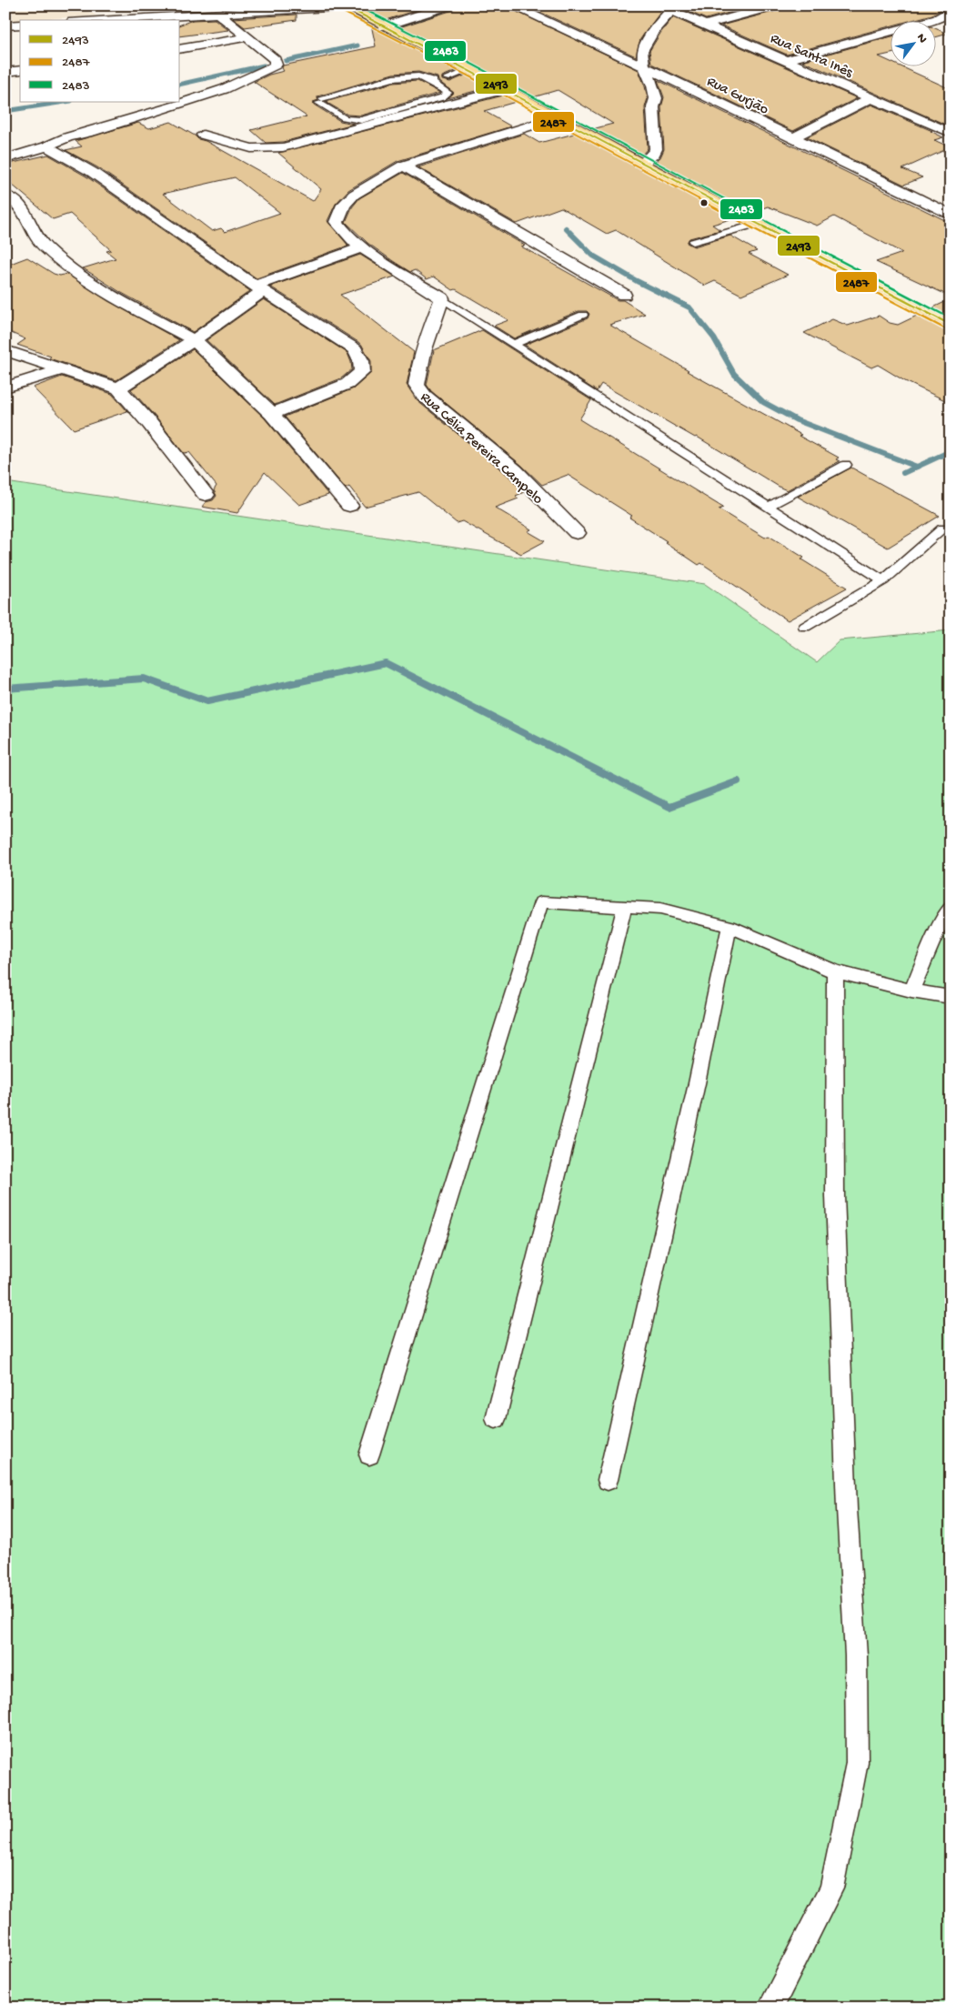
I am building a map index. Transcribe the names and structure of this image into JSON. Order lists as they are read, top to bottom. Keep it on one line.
{"streets":{"street":["Rua Santa Inês","Rua Gurjão","Rua Célia Pereira Campelo"]},"lines":["transit line 2493","transit line 2483","transit line 2487"],"legend":["2493","2487","2483"],"north":"top right"}
